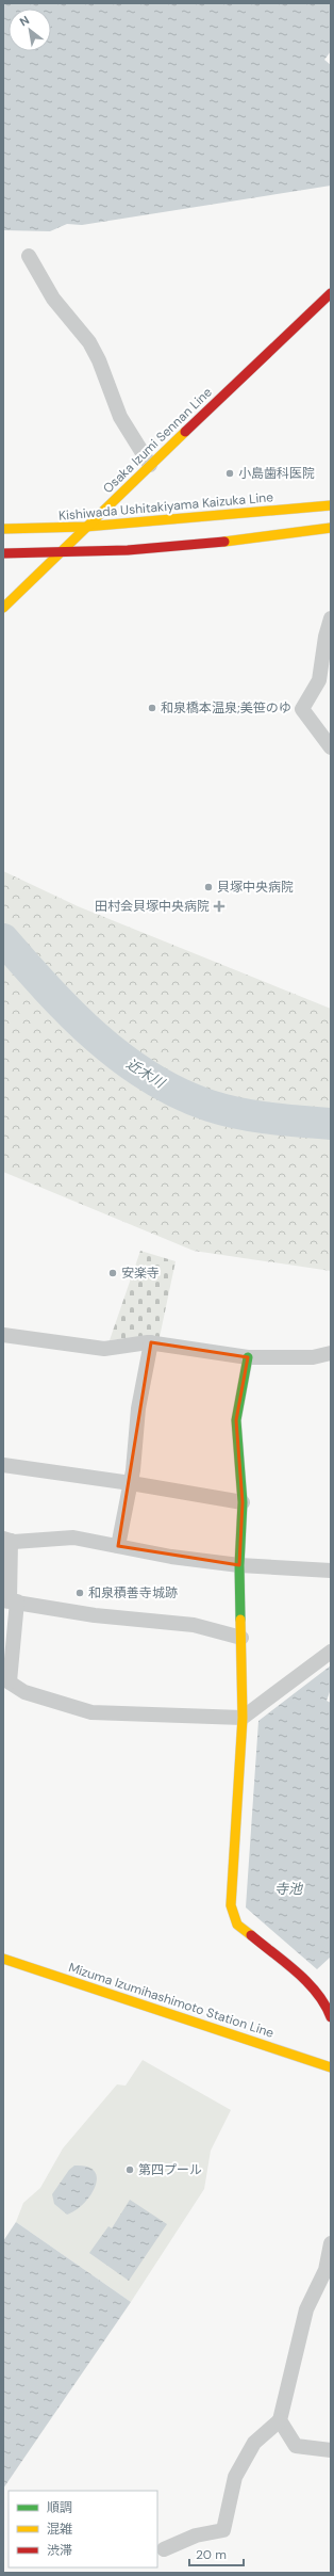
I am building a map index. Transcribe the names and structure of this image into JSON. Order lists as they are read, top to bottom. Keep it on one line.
{"streets":{"main road":["Osaka Izumi Sennan Line","Kishiwada Ushitakiyama Kaizuka Line","Mizuma Izumihashimoto Station Line"]},"crossings":[["Osaka Izumi Sennan Line","Kishiwada Ushitakiyama Kaizuka Line"]],"water":["近木川","寺池"],"places":{"other":["小島歯科医院","和泉橋本温泉;美笹のゆ","貝塚中央病院","安楽寺","和泉積善寺城跡","第四プール"],"health":["田村会貝塚中央病院"]},"legend":["順調","混雑","渋滞"],"scale_bar":"20 m","north":"top left"}
